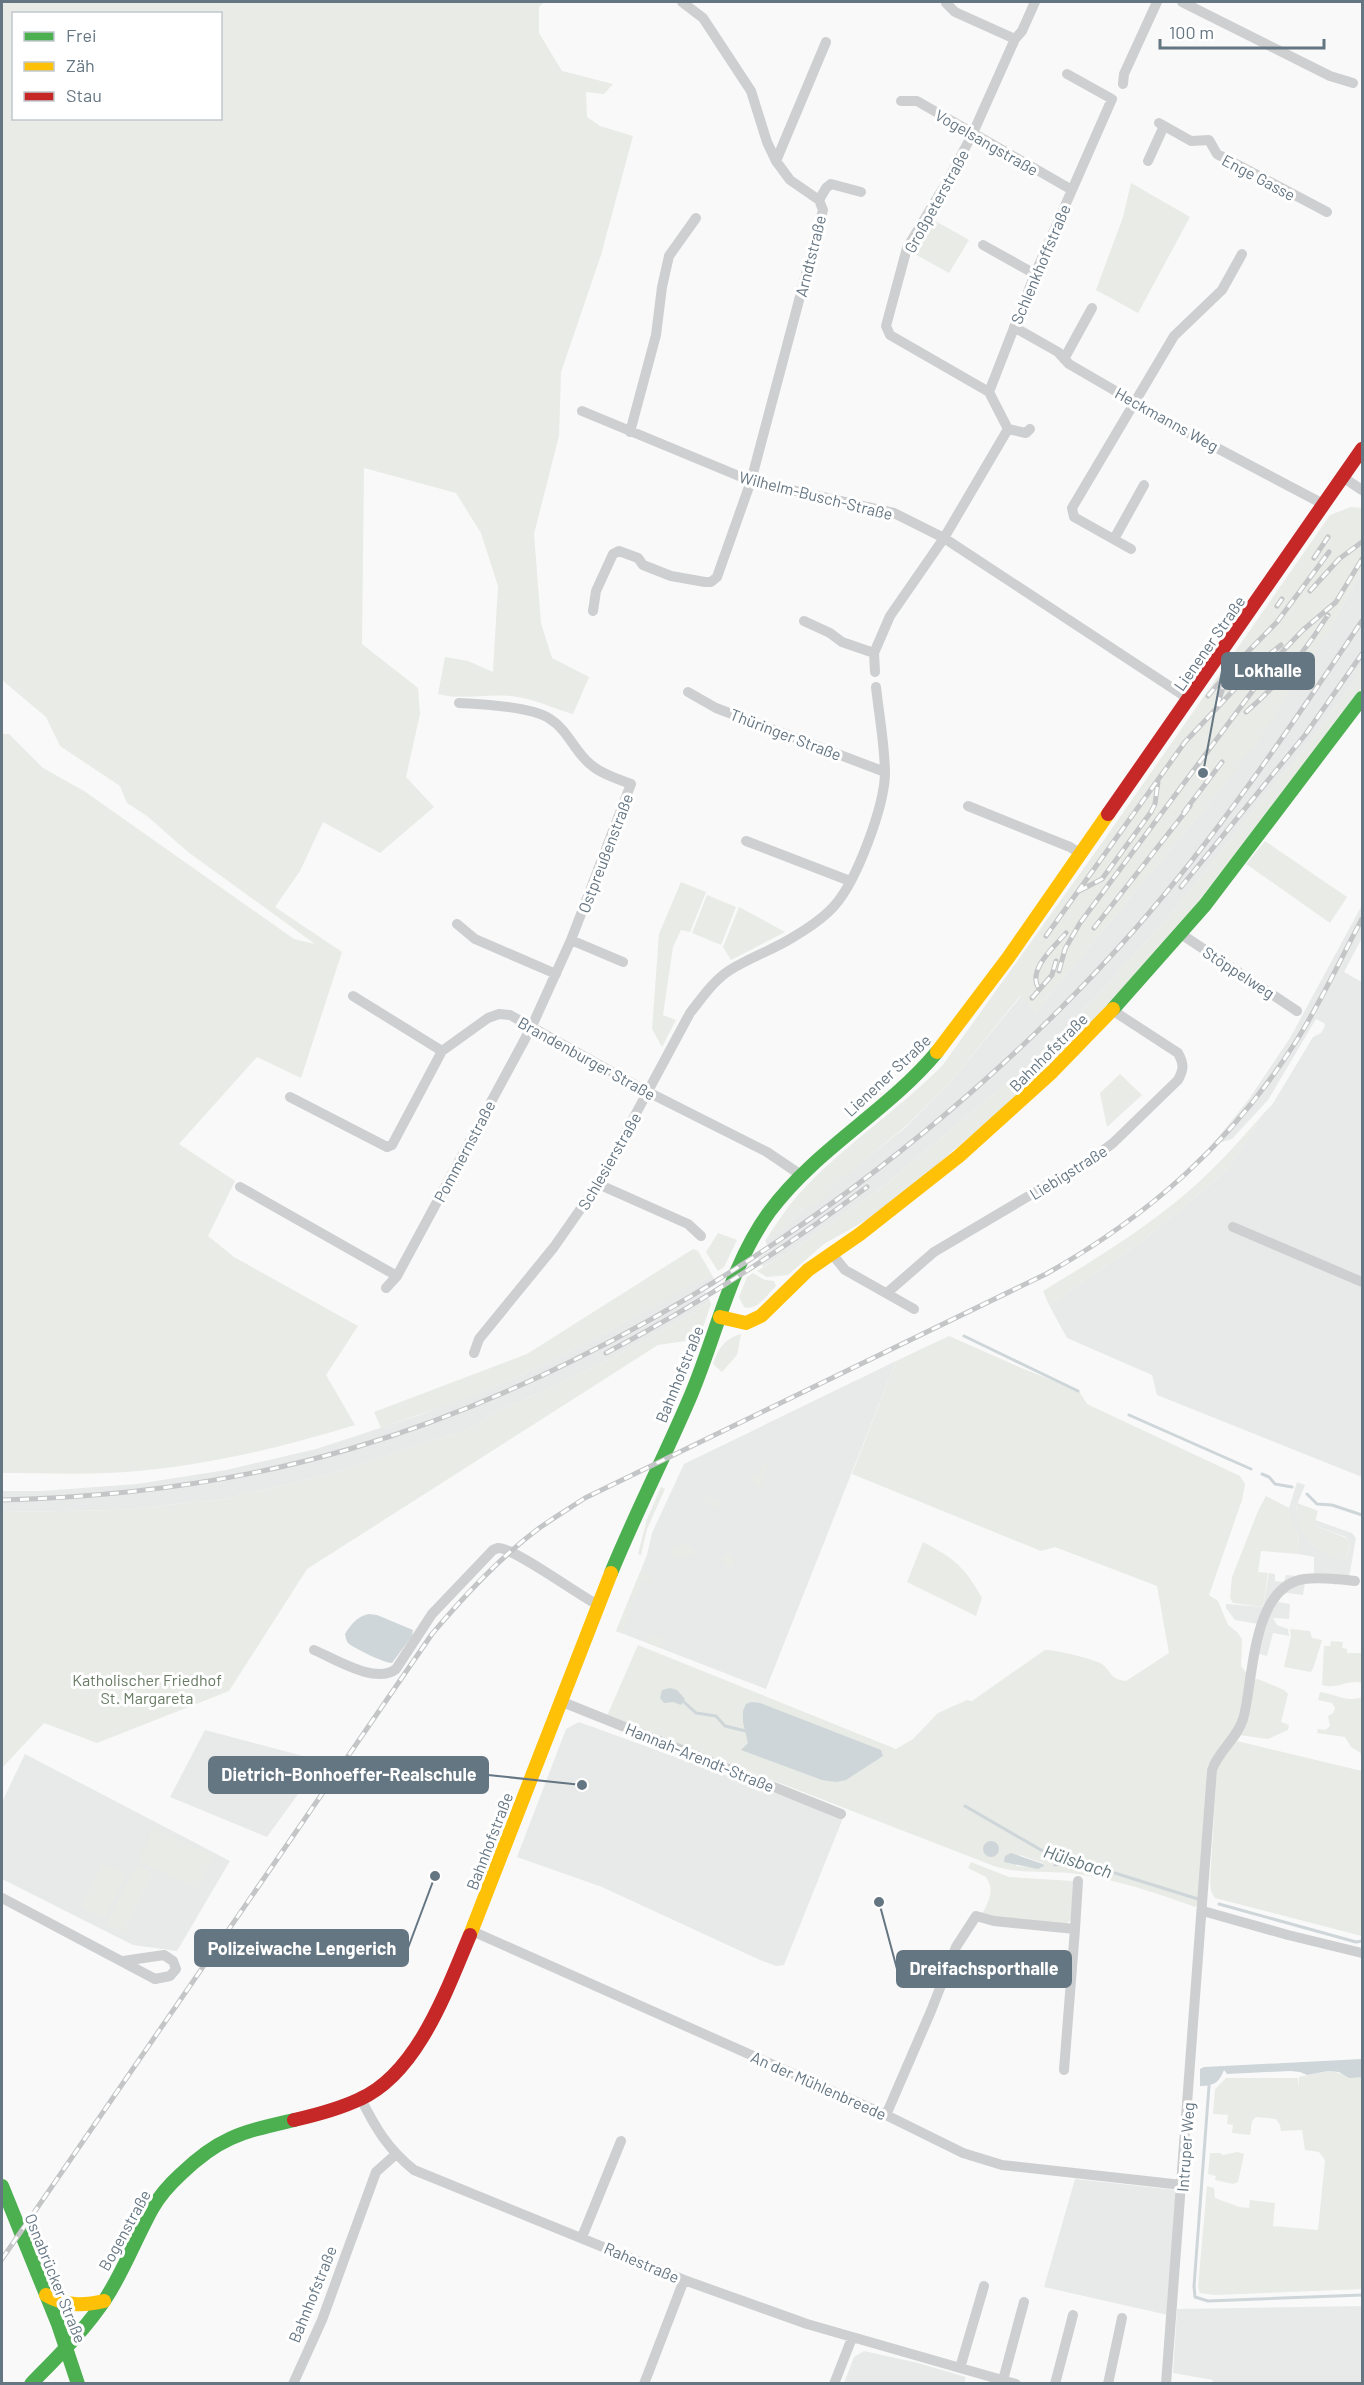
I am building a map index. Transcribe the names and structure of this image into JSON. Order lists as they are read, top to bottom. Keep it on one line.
{"streets":{"street":["Vogelsangstraße","Enge Gasse","Großpeterstraße","Arndtstraße","Schlenkhoffstraße","Heckmanns Weg","Wilhelm-Busch-Straße","Lienener Straße","Thüringer Straße","Ostpreußenstraße","Stöppelweg","Bahnhofstraße","Brandenburger Straße","Pommernstraße","Schlesierstraße","Liebigstraße","Hannah-Arendt-Straße","An der Mühlenbreede","Intruper Weg","Bogenstraße","Rahestraße","Osnabrücker Straße"]},"crossings":[["Vogelsangstraße","Großpeterstraße"],["Vogelsangstraße","Schlenkhoffstraße"],["Großpeterstraße","Schlenkhoffstraße"],["Arndtstraße","Wilhelm-Busch-Straße"],["Schlenkhoffstraße","Heckmanns Weg"],["Heckmanns Weg","Lienener Straße"],["Wilhelm-Busch-Straße","Lienener Straße"],["Lienener Straße","Bahnhofstraße"],["Lienener Straße","Brandenburger Straße"],["Thüringer Straße","Schlesierstraße"],["Ostpreußenstraße","Brandenburger Straße"],["Ostpreußenstraße","Pommernstraße"],["Stöppelweg","Bahnhofstraße"],["Bahnhofstraße","Liebigstraße"],["Bahnhofstraße","Hannah-Arendt-Straße"],["Bahnhofstraße","An der Mühlenbreede"],["Bahnhofstraße","Bogenstraße"],["Bahnhofstraße","Rahestraße"],["Brandenburger Straße","Pommernstraße"],["Brandenburger Straße","Schlesierstraße"],["An der Mühlenbreede","Intruper Weg"],["Bogenstraße","Rahestraße"],["Bogenstraße","Osnabrücker Straße"]],"water":["Hülsbach"],"parks":["Katholischer Friedhof St. Margareta"],"places":["Lokhalle","Dietrich-Bonhoeffer-Realschule","Polizeiwache Lengerich","Dreifachsporthalle"],"legend":["Frei","Zäh","Stau"],"scale_bar":"100 m"}
